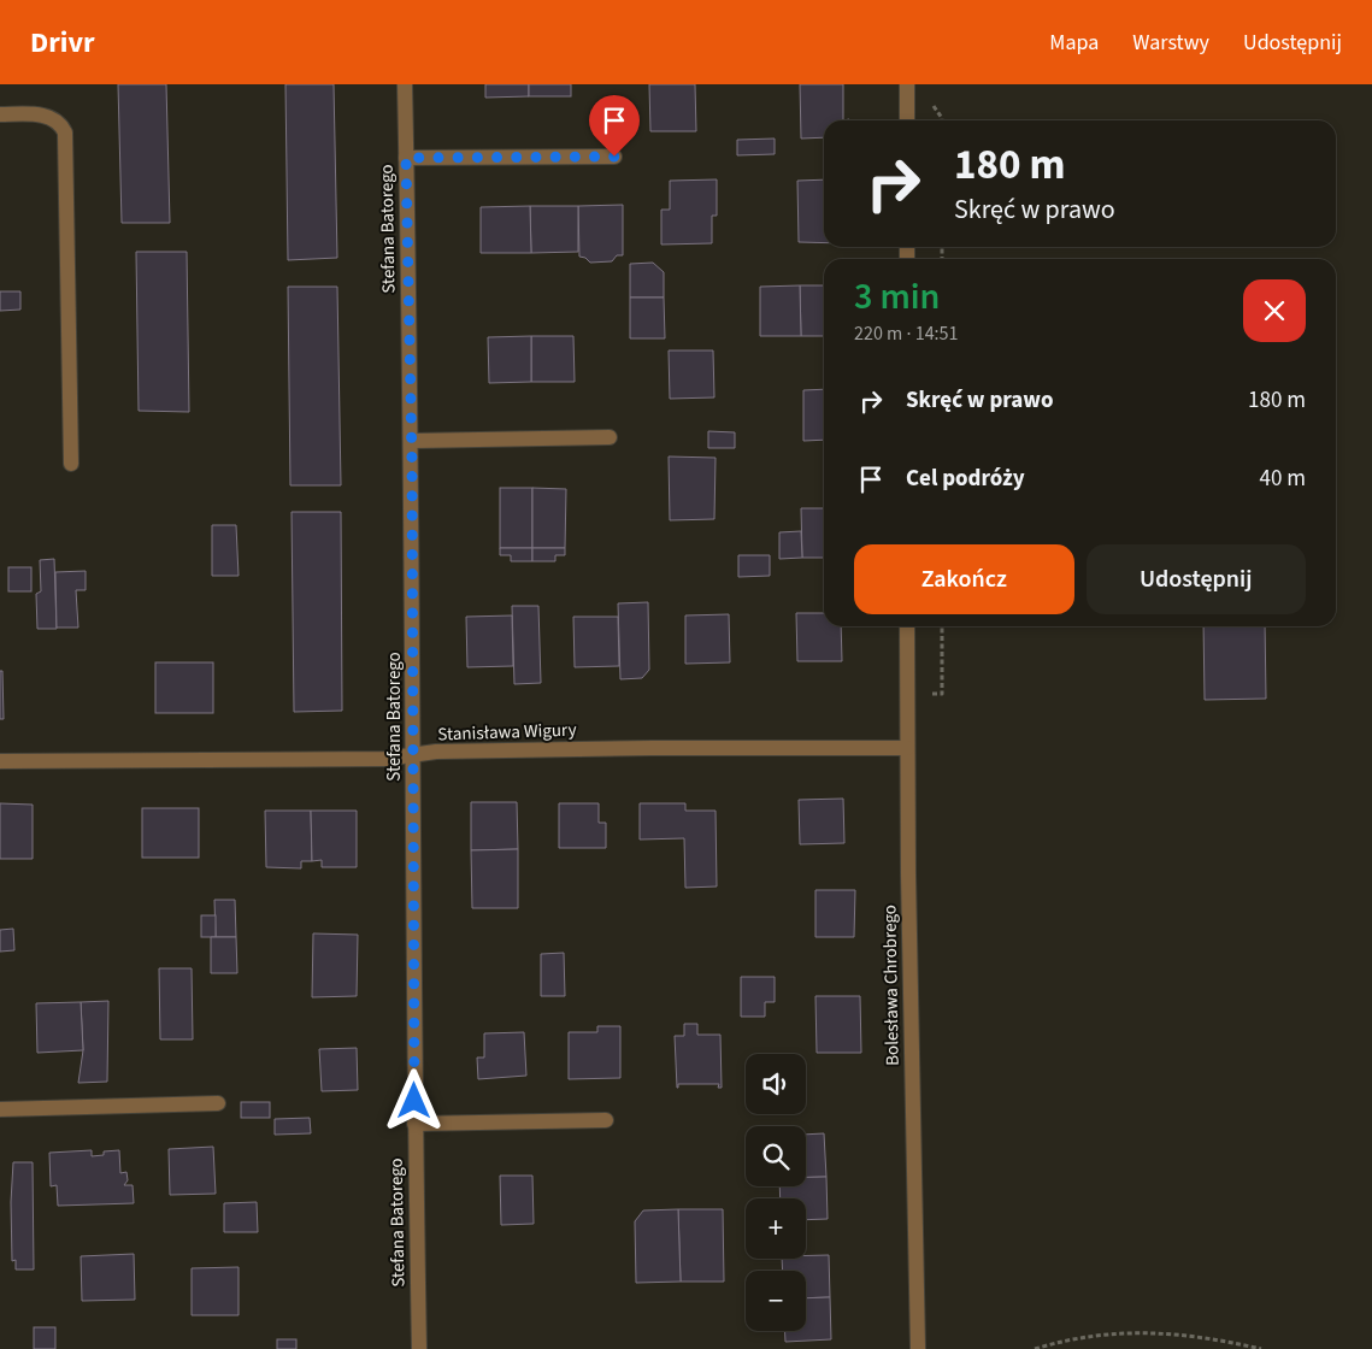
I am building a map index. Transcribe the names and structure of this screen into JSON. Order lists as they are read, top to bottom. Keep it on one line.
{"streets":{"street":["Stefana Batorego","Stanisława Wigury","Bolesława Chrobrego"]},"crossings":[["Stefana Batorego","Stanisława Wigury"],["Stanisława Wigury","Bolesława Chrobrego"]],"page":{"header":"Drivr","nav":["Mapa","Warstwy","Udostępnij"],"turn":["180 m","Skręć w prawo"],"heading":["3 min","220 m · 14:51"],"list":[{"name":"Skręć w prawo","value":"180 m"},{"name":"Cel podróży","value":"40 m"}],"buttons":["Zakończ","Udostępnij"],"map_buttons":["+","−"]}}
